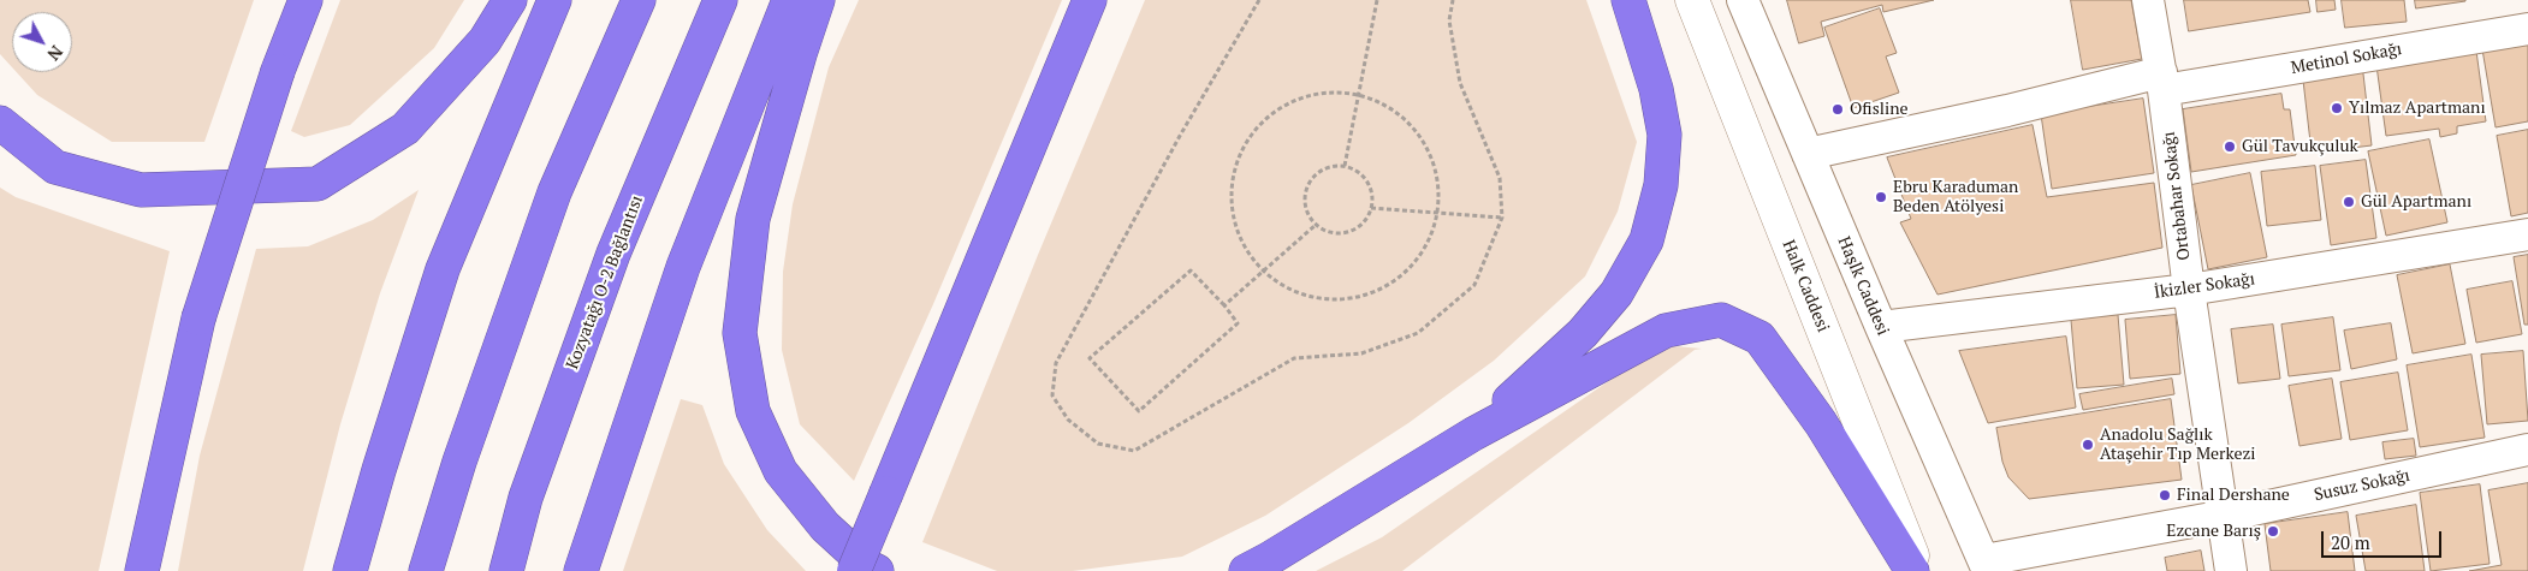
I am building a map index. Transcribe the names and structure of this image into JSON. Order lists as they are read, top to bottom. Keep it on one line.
{"streets":{"highway":["Kozyatağı O-2 Bağlantısı"],"main road":["Halk Caddesi"],"street":["Metinol Sokağı","Ortabahar Sokağı","Haşlk Caddesi","İkizler Sokağı","Susuz Sokağı"]},"crossings":[["Metinol Sokağı","Ortabahar Sokağı"],["Metinol Sokağı","Haşlk Caddesi"],["Ortabahar Sokağı","İkizler Sokağı"],["Ortabahar Sokağı","Susuz Sokağı"],["Haşlk Caddesi","İkizler Sokağı"],["Haşlk Caddesi","Susuz Sokağı"]],"places":["Yılmaz Apartmanı","Ofisline","Gül Tavukçuluk","Ebru Karaduman Beden Atölyesi","Gül Apartmanı","Anadolu Sağlık Ataşehir Tıp Merkezi","Final Dershane","Ezcane Barış"],"scale_bar":"20 m","north":"bottom right"}
